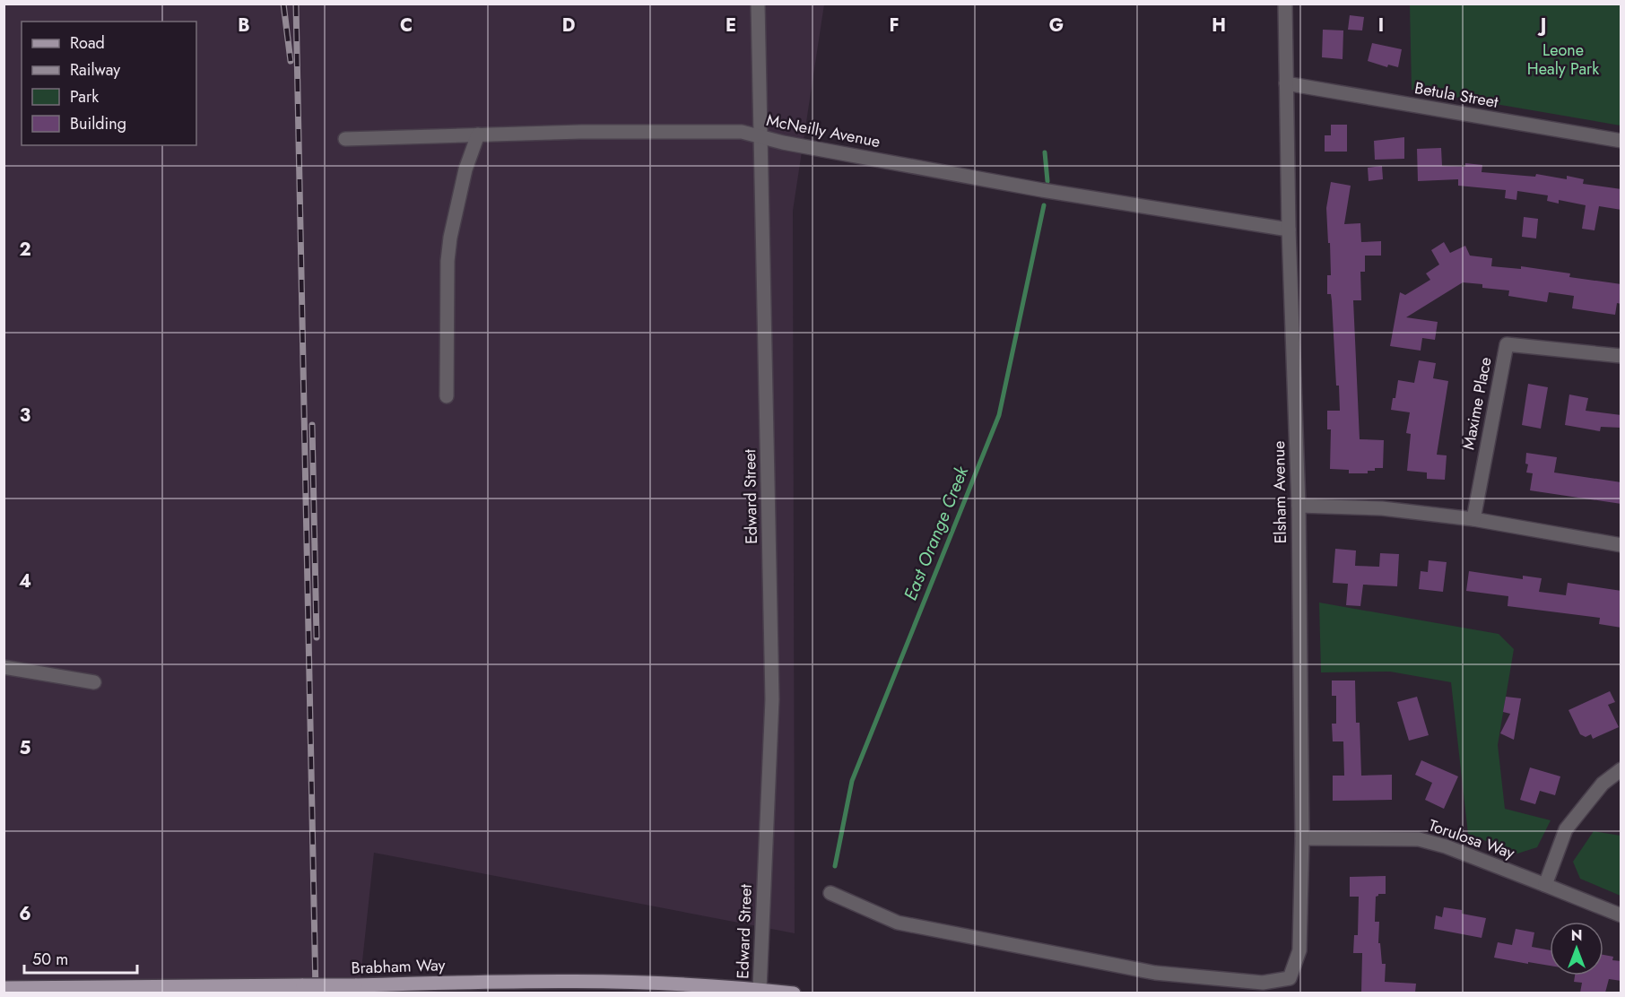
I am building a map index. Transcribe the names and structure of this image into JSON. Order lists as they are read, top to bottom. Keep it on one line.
{"streets":{"main road":["Brabham Way"],"street":["Betula Street","McNeilly Avenue","Maxime Place","Elsham Avenue","Edward Street","Torulosa Way"]},"crossings":[["Betula Street","Elsham Avenue"],["McNeilly Avenue","Elsham Avenue"],["McNeilly Avenue","Edward Street"],["Elsham Avenue","Torulosa Way"],["Edward Street","Brabham Way"]],"water":["East Orange Creek"],"parks":["Leone Healy Park"],"legend":["Road","Railway","Park","Building"],"scale_bar":"50 m","north":"top","grid":{"columns":["B","C","D","E","F","G","H","I","J"],"rows":["2","3","4","5","6"]}}
